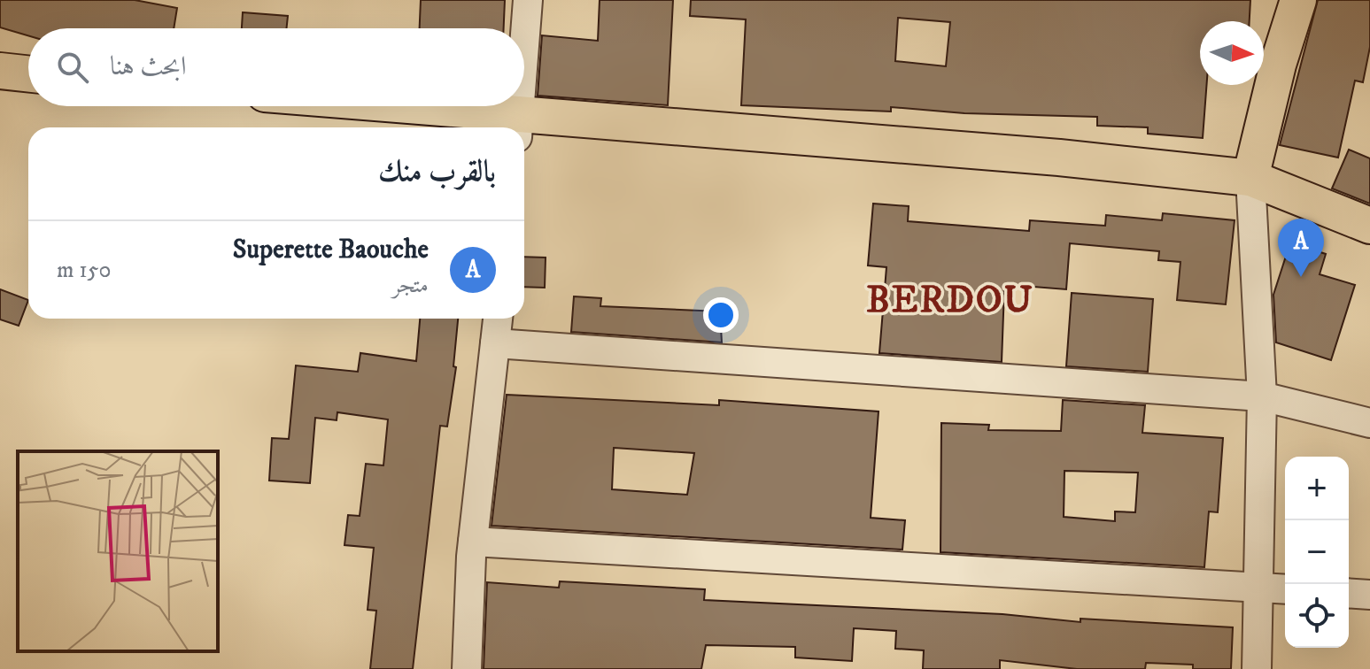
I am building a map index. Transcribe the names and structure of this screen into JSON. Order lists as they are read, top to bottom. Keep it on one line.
{"districts":["BERDOU"],"north":"right","page":{"search":"ابحث هنا","heading":"بالقرب منك","pins":"A","list":[{"mark":"A","name":"Superette Baouche","note":"متجر","value":"150 m"}],"map_buttons":["+","−"]}}
